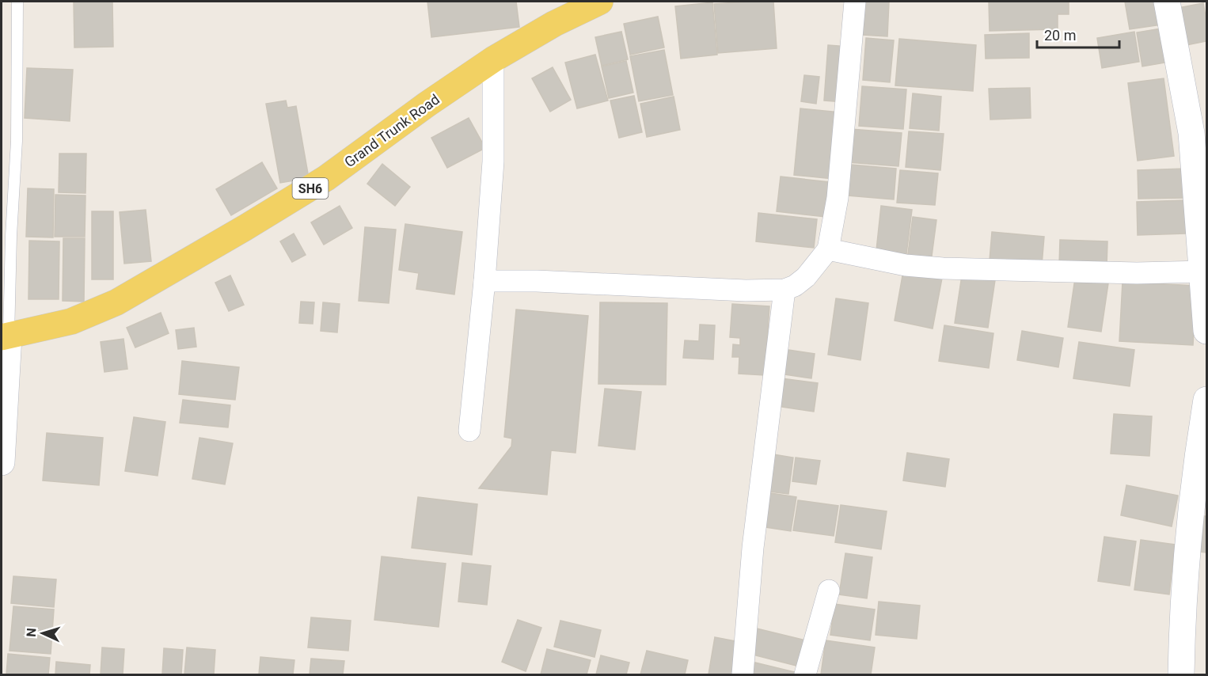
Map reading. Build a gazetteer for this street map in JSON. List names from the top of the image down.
{
  "streets": {
    "main road": ["Grand Trunk Road", "SH6"]
  },
  "scale_bar": "20 m",
  "north": "left"
}
